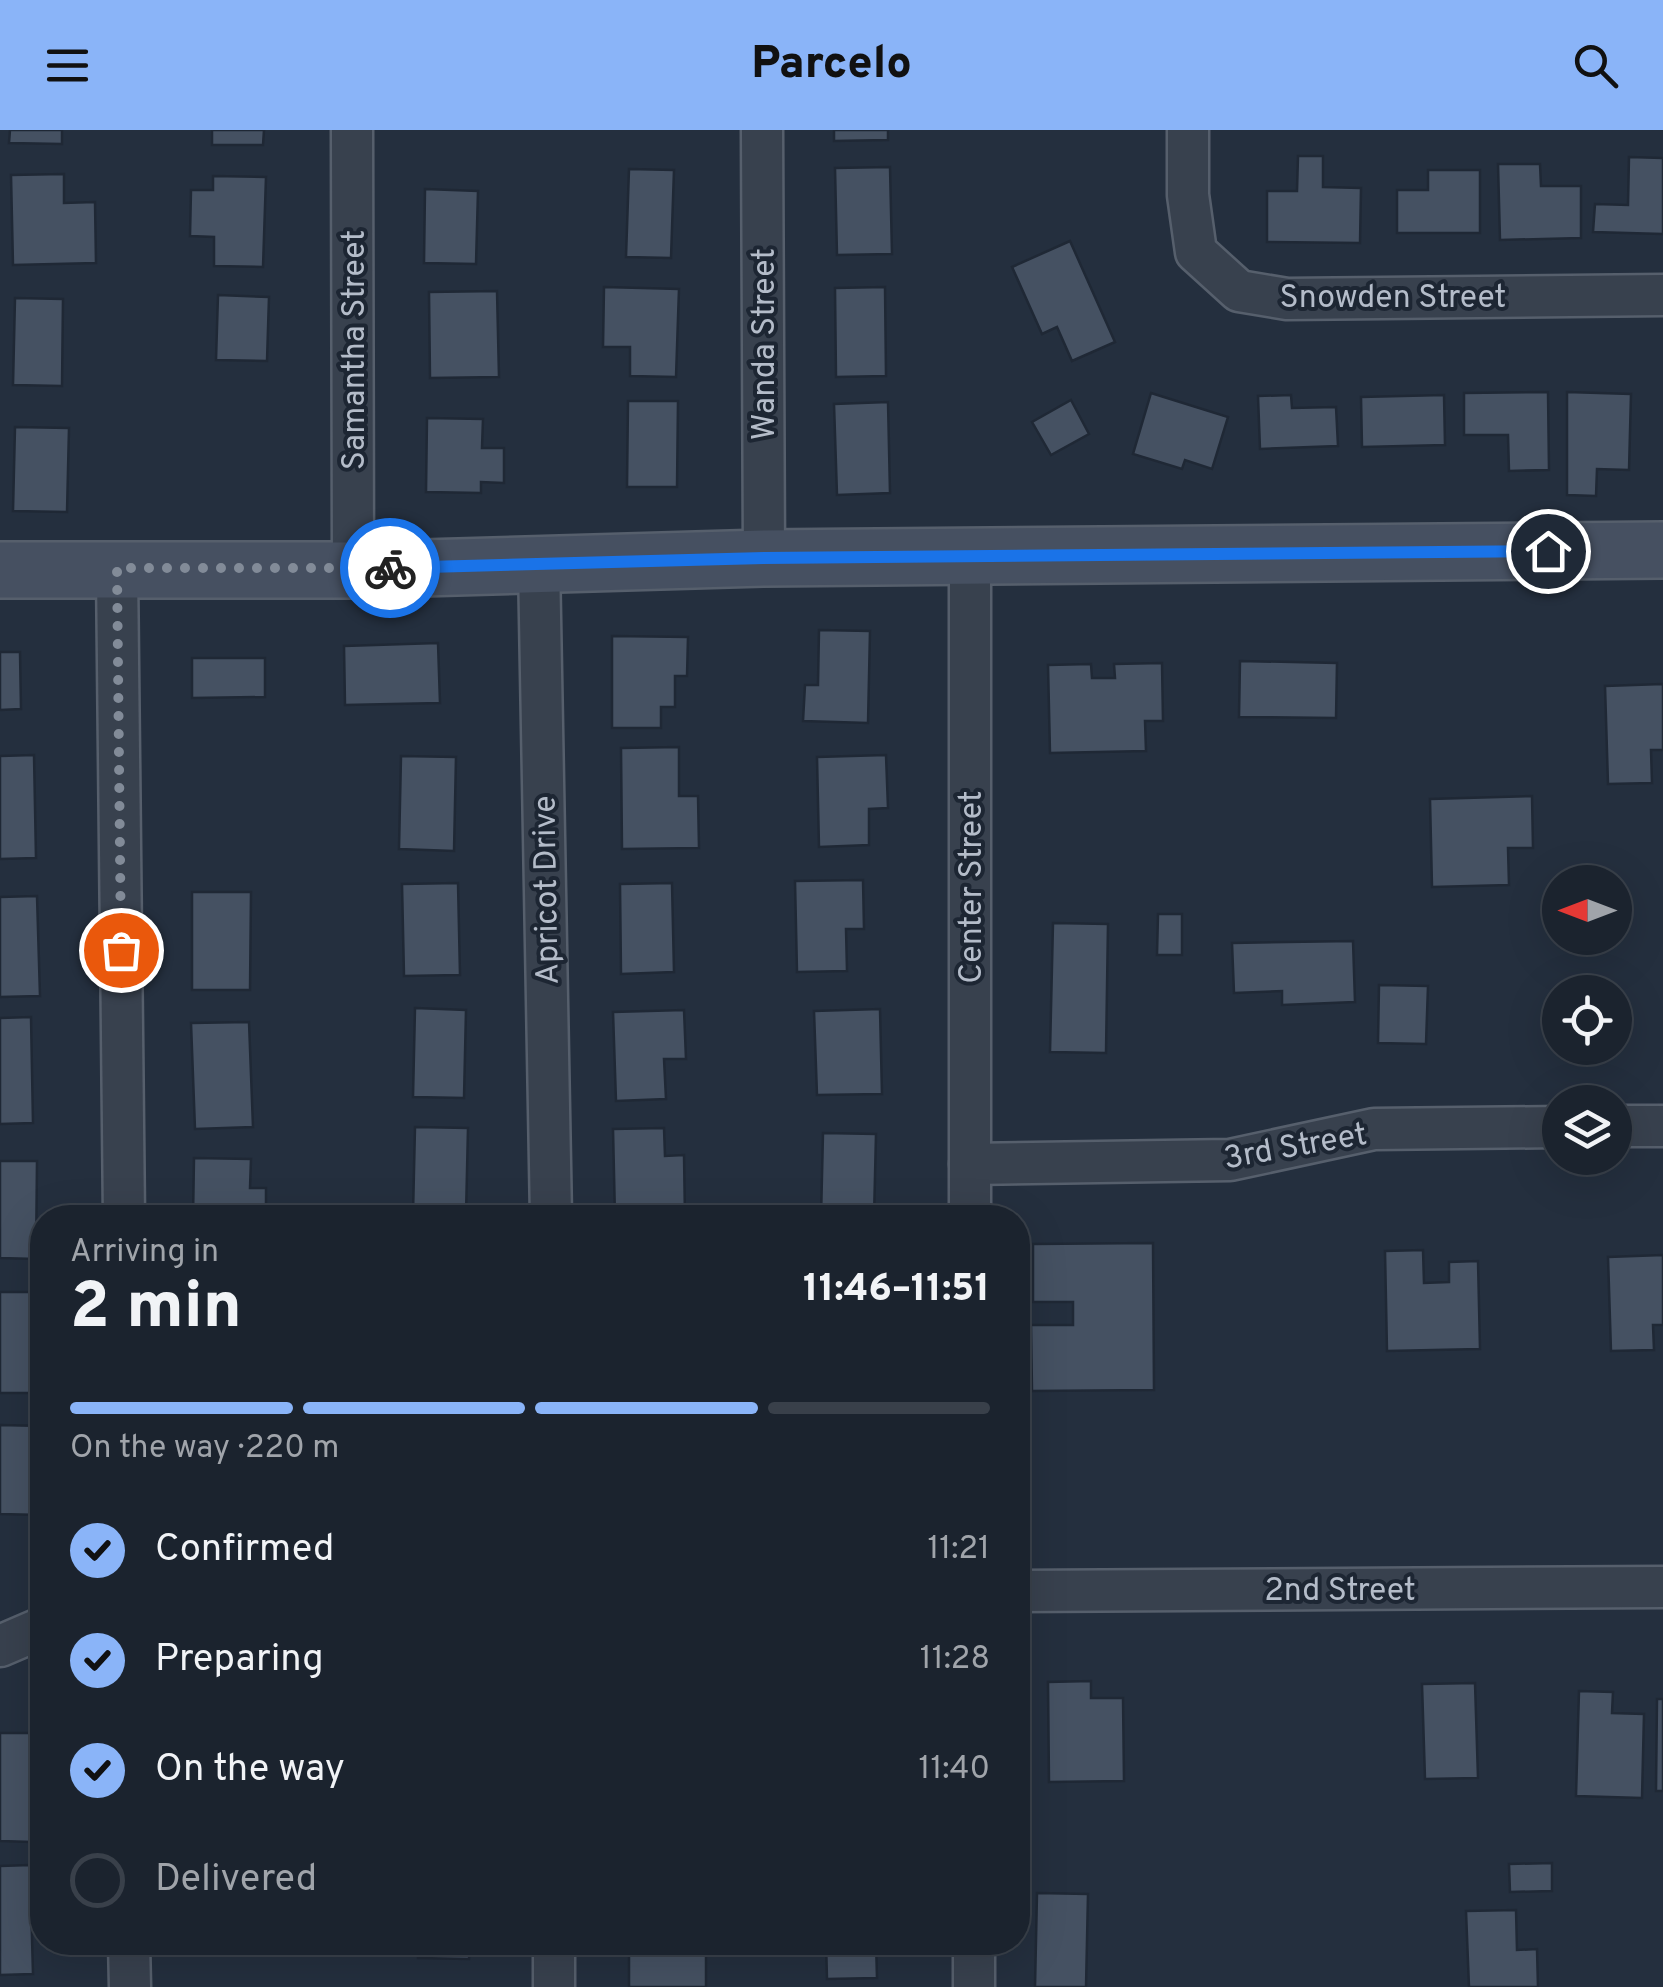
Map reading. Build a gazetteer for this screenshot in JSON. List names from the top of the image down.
{
  "streets": {
    "street": [
      "Snowden Street",
      "Wanda Street",
      "Samantha Street",
      "Center Street",
      "Apricot Drive",
      "3rd Street",
      "2nd Street"
    ]
  },
  "crossings": [
    ["Center Street", "3rd Street"]
  ],
  "north": "left",
  "page": {
    "header": "Parcelo",
    "heading": ["2 min", "Arriving in", "11:46–11:51"],
    "bar": "On the way · 220 m",
    "list": [
      ["Confirmed", "11:21"],
      ["Preparing", "11:28"],
      ["On the way", "11:40"],
      "Delivered"
    ]
  }
}
